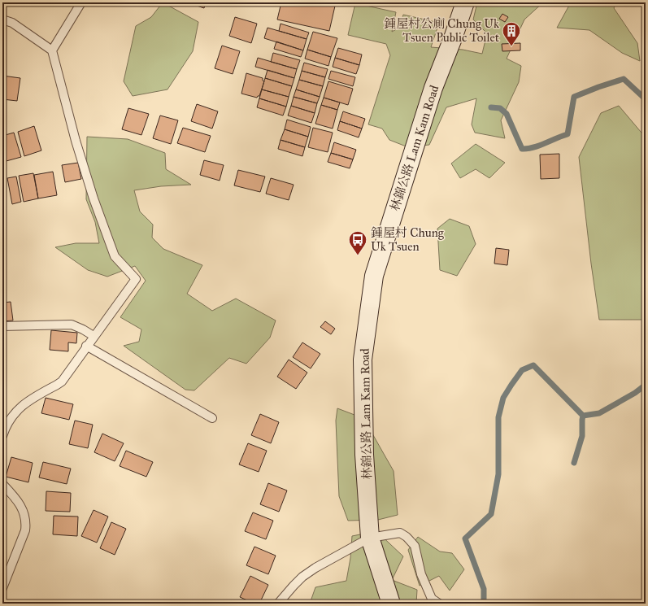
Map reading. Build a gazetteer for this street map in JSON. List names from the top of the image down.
{
  "streets": {
    "main road": ["林錦公路 Lam Kam Road"]
  },
  "places": {
    "building": ["鍾屋村公廁 Chung Uk Tsuen Public Toilet"],
    "bus stop": ["鍾屋村 Chung Uk Tsuen"]
  }
}
